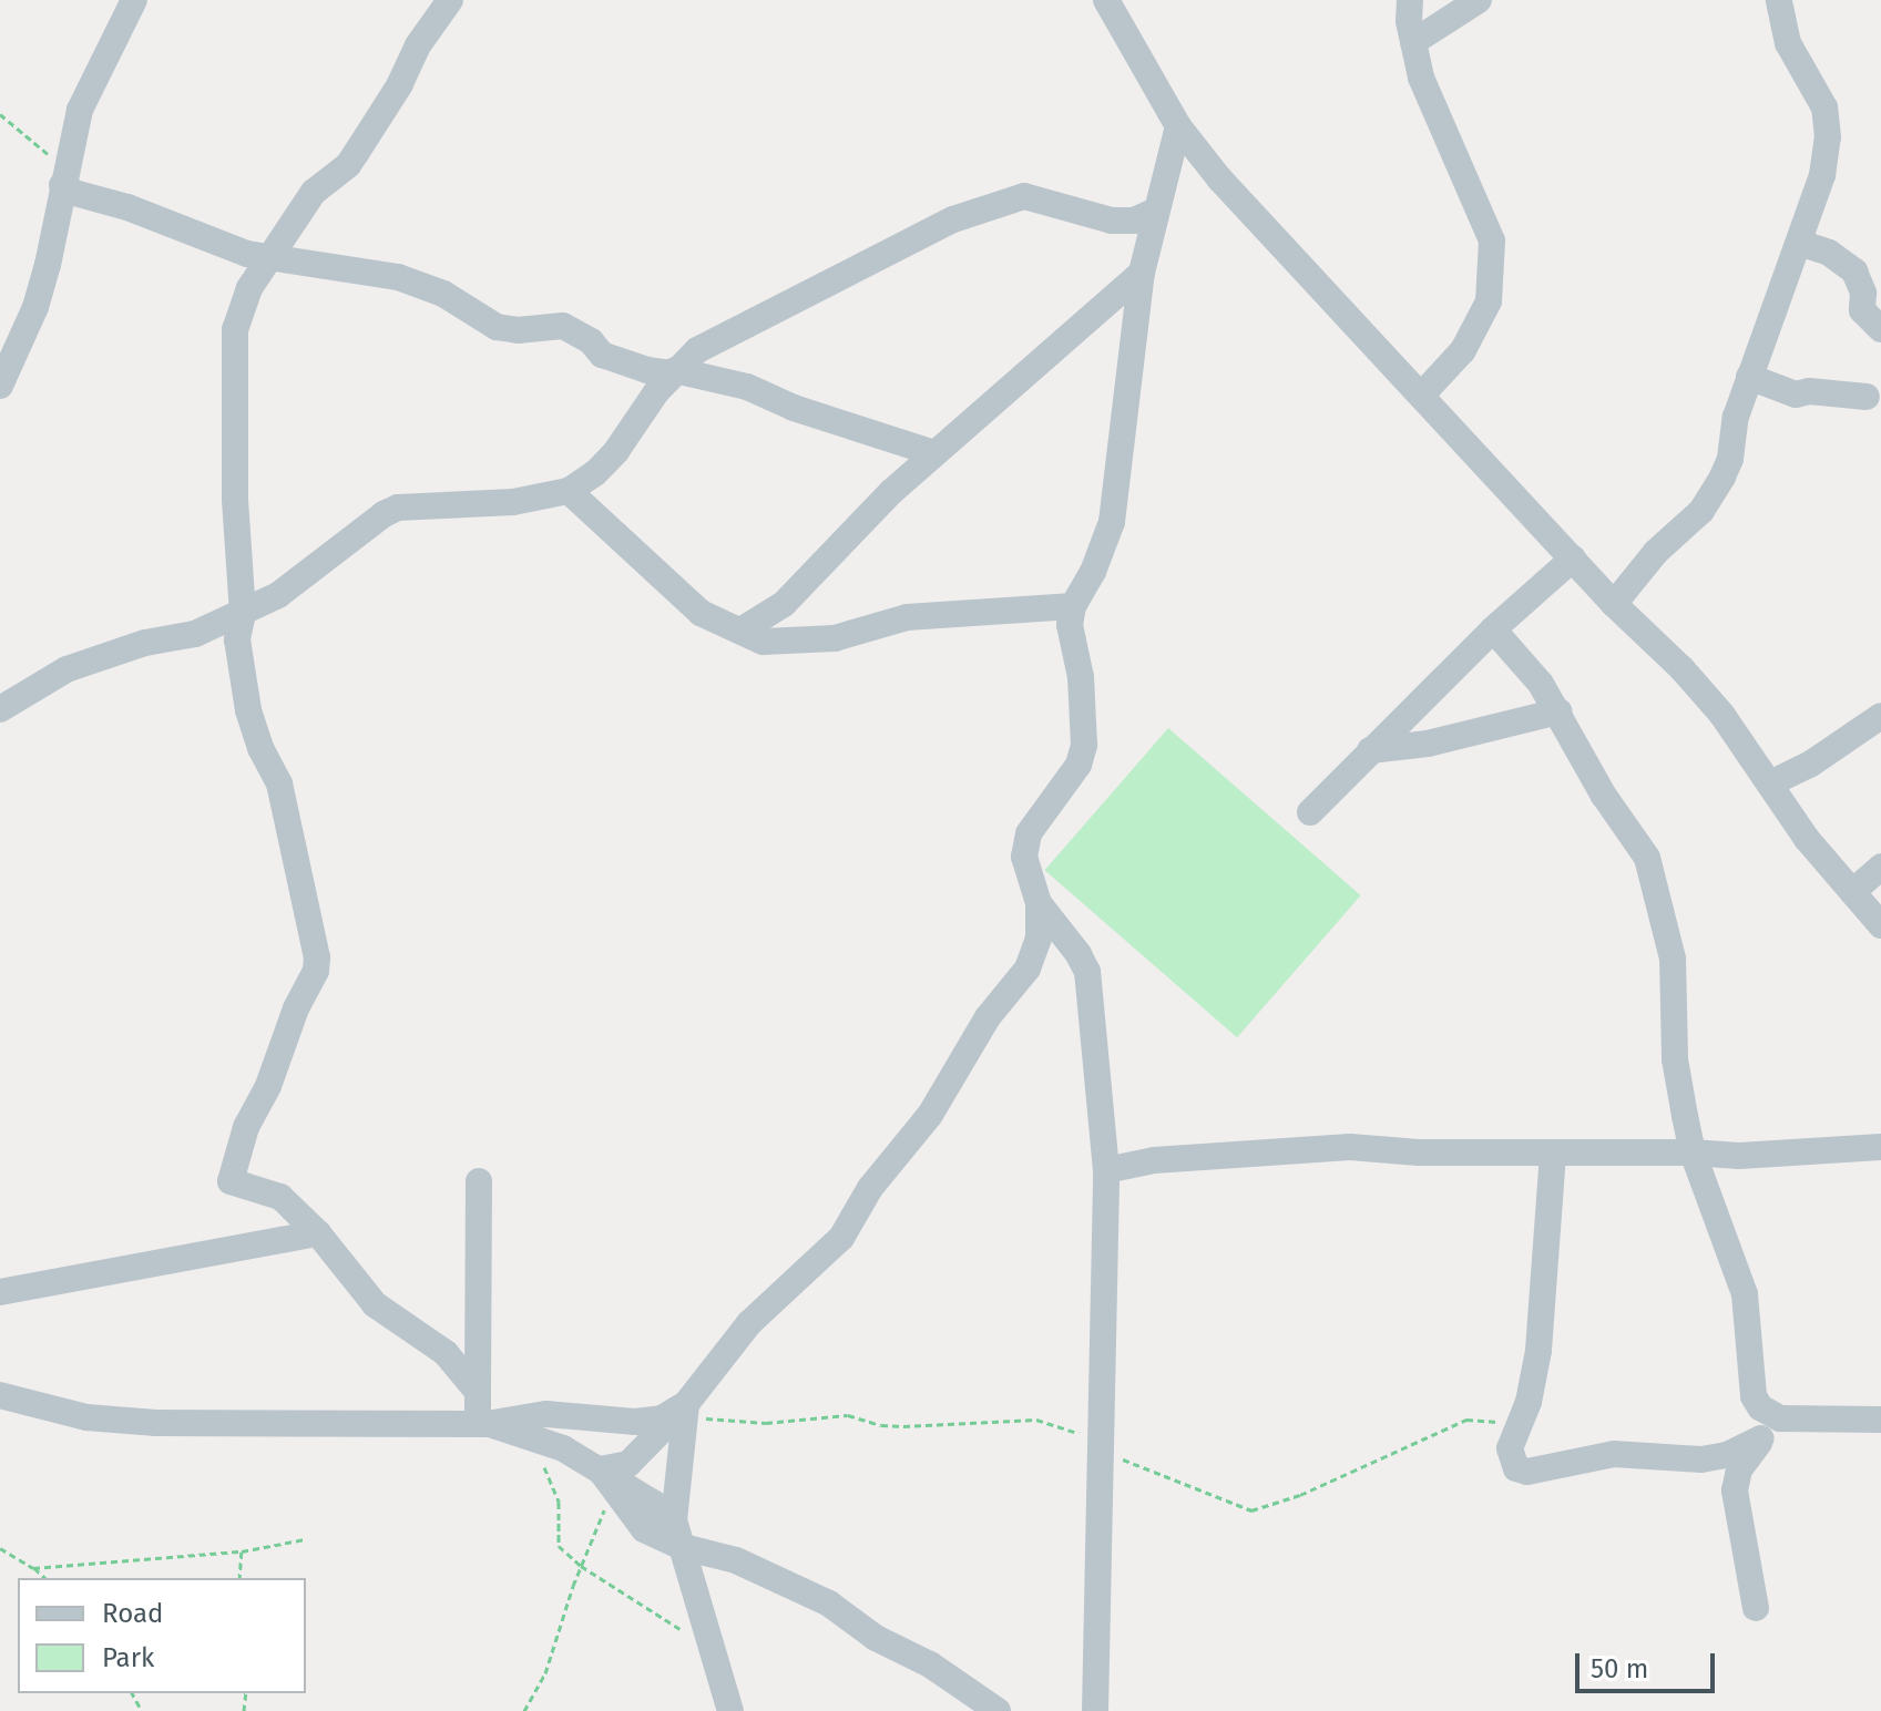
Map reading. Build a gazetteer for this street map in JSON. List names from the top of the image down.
{
  "legend": ["Road", "Park"],
  "scale_bar": "50 m"
}
